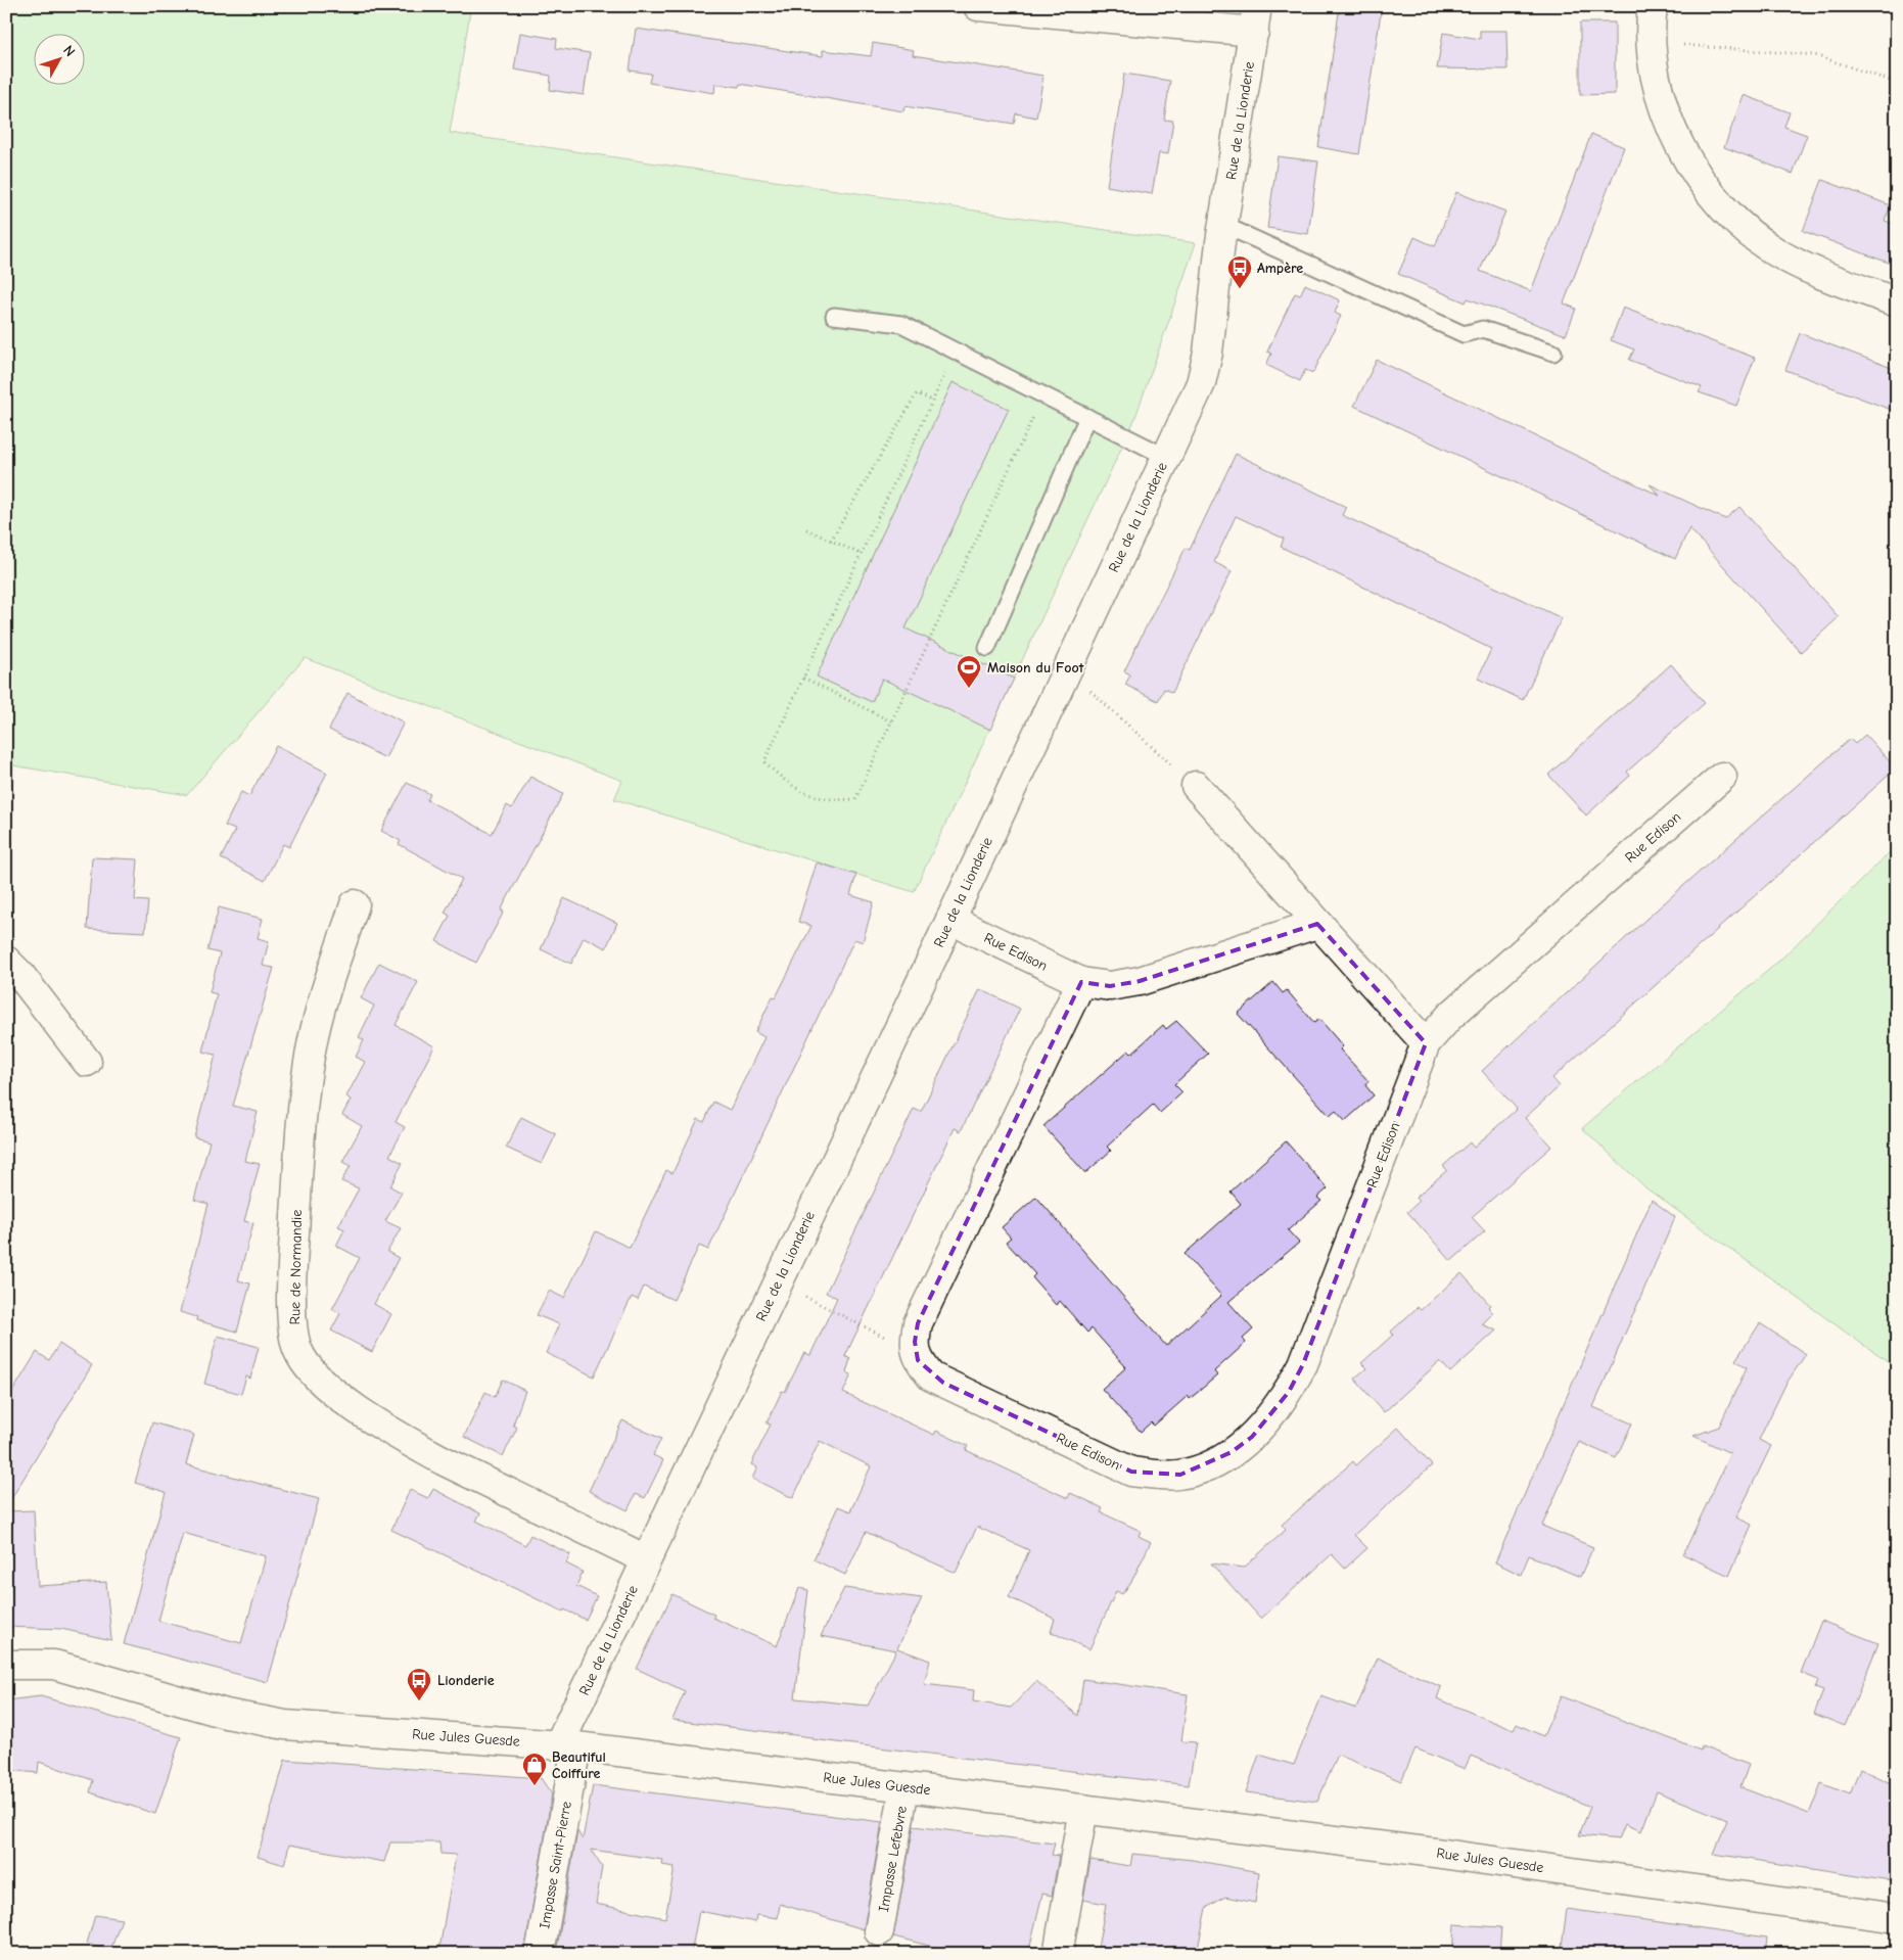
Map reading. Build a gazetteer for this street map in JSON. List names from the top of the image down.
{
  "streets": {
    "street": [
      "Rue de la Lionderie",
      "Rue Edison",
      "Rue de Normandie",
      "Rue Jules Guesde",
      "Impasse Lefebvre",
      "Impasse Saint-Pierre"
    ]
  },
  "crossings": [
    ["Rue de la Lionderie", "Rue Edison"],
    ["Rue de la Lionderie", "Rue de Normandie"],
    ["Rue de la Lionderie", "Rue Jules Guesde"],
    ["Rue de la Lionderie", "Impasse Saint-Pierre"],
    ["Rue Jules Guesde", "Impasse Lefebvre"],
    ["Rue Jules Guesde", "Impasse Saint-Pierre"]
  ],
  "places": {
    "bus stop": ["Ampère", "Lionderie"],
    "sports": ["Maison du Foot"],
    "shop": ["Beautiful Coiffure"]
  },
  "north": "top right"
}
